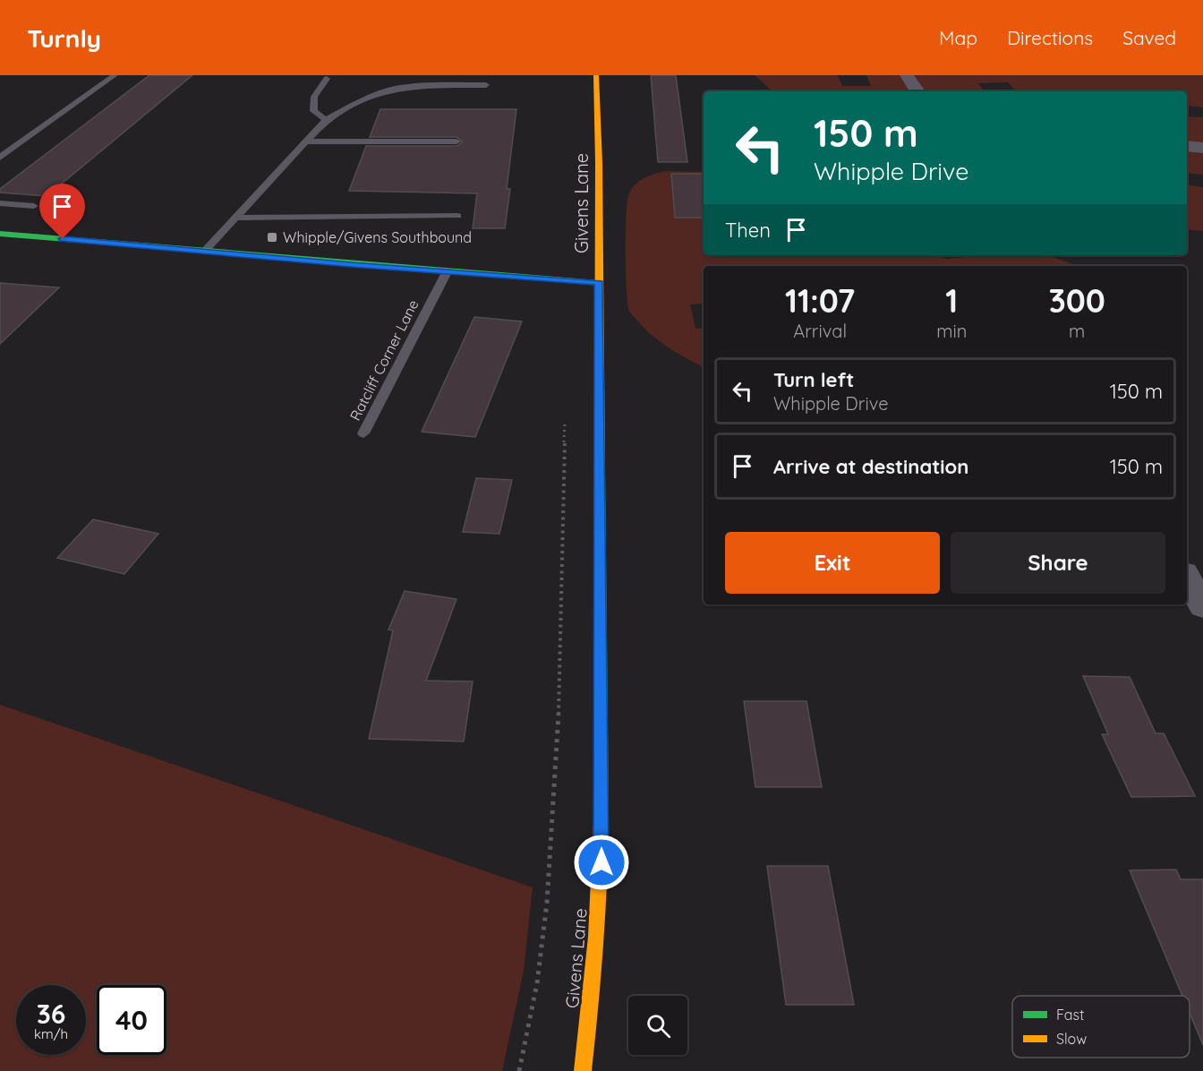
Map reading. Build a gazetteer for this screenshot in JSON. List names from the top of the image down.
{
  "streets": {
    "street": ["Givens Lane"],
    "lane": ["Ratcliff Corner Lane"]
  },
  "places": {
    "transit": ["Whipple/Givens Southbound"]
  },
  "legend": ["Fast", "Slow"],
  "page": {
    "header": "Turnly",
    "nav": ["Map", "Directions", "Saved"],
    "turn": ["150 m", "Whipple Drive"],
    "then": "Then",
    "eta": [
      "11:07",
      "Arrival",
      "1",
      "min",
      "300",
      "m"
    ],
    "list": [
      {
        "name": "Turn left",
        "note": "Whipple Drive",
        "value": "150 m"
      },
      {
        "name": "Arrive at destination",
        "value": "150 m"
      }
    ],
    "buttons": ["Exit", "Share"],
    "speed": "36 km/h",
    "limit": "40"
  }
}
